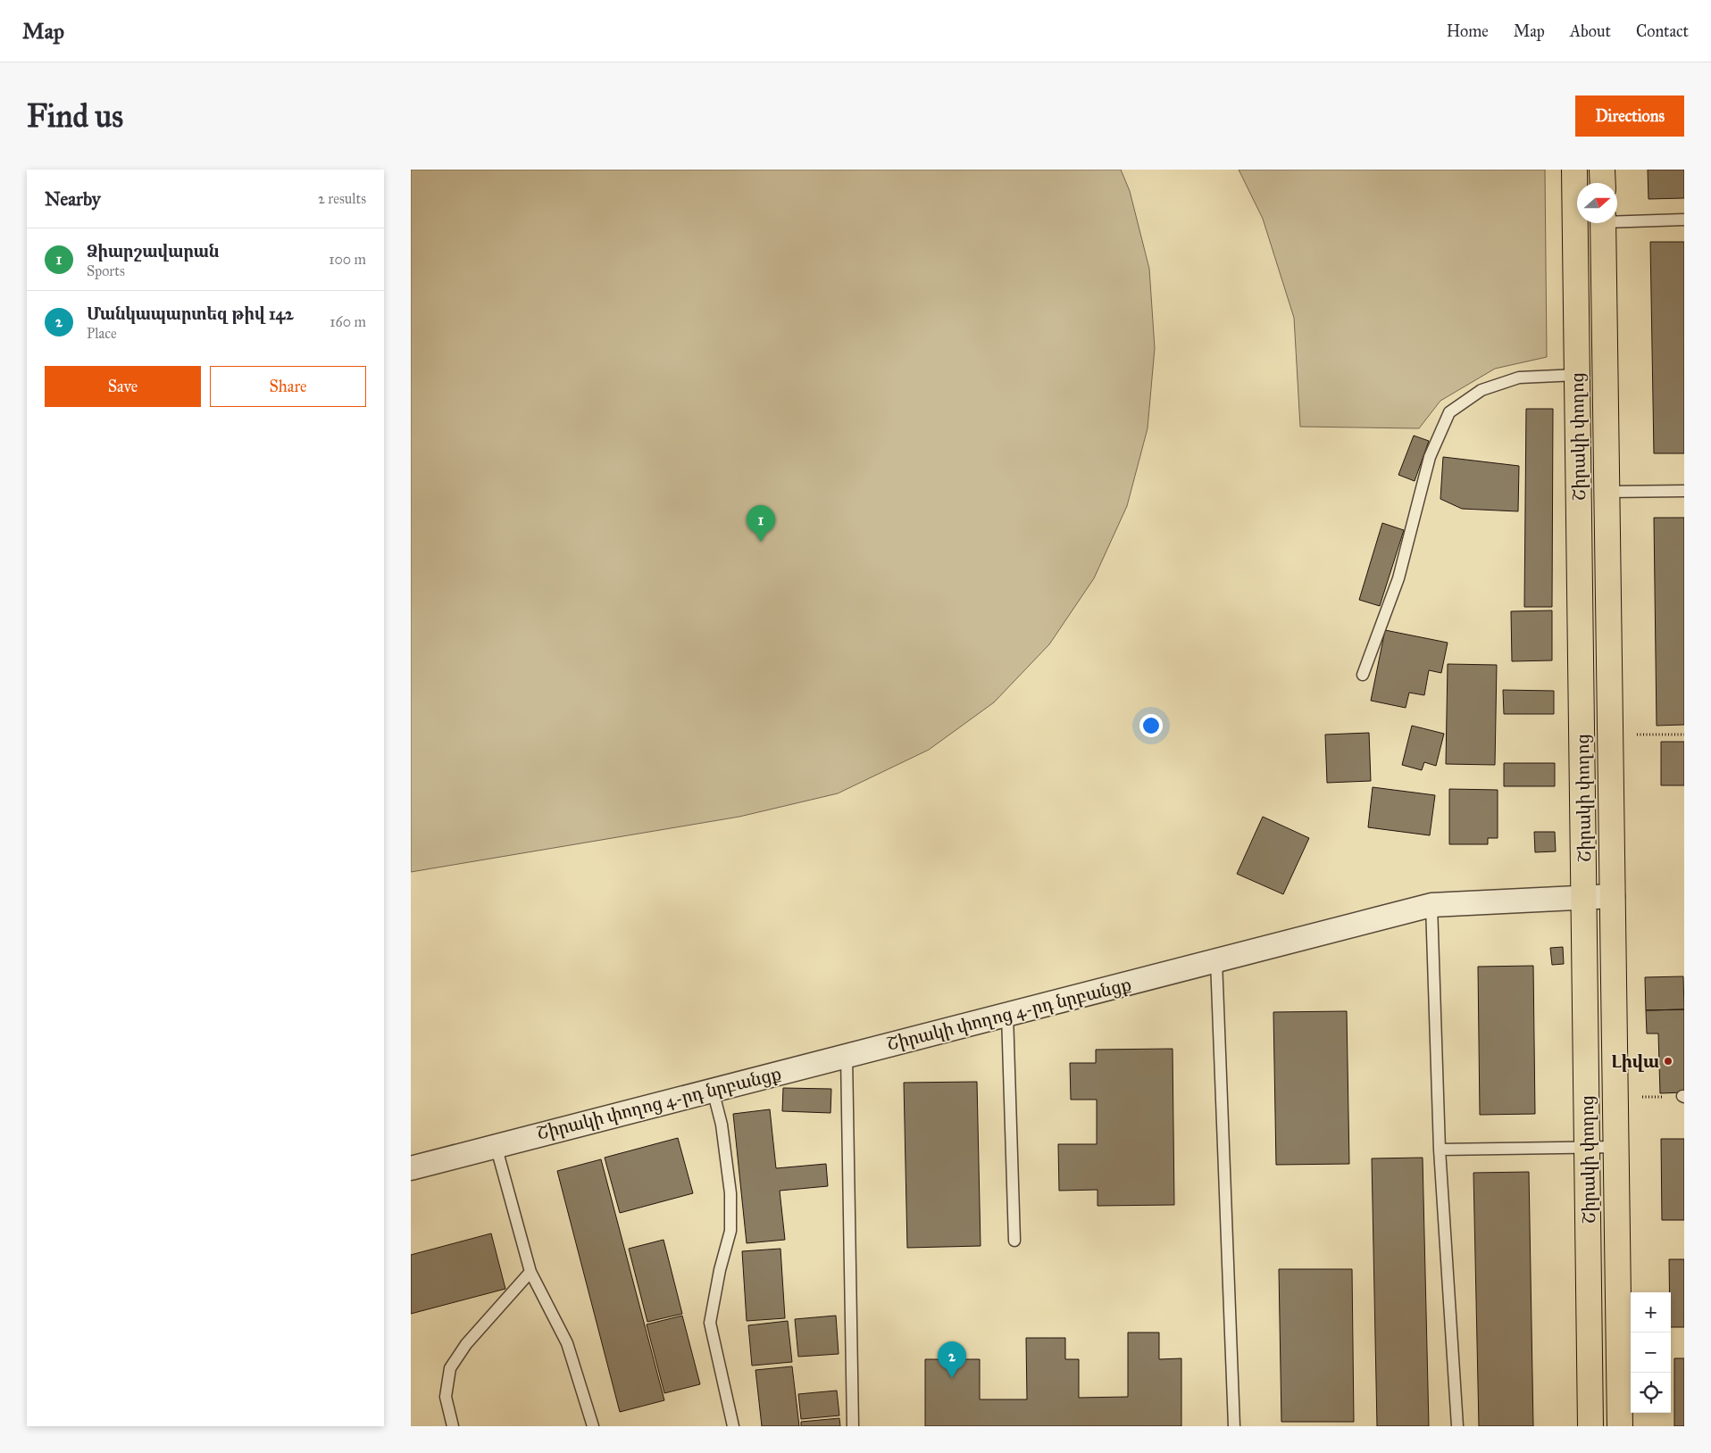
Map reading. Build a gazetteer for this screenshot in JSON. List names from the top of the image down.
{
  "streets": {
    "highway": ["Շիրակի փողոց"],
    "street": ["Շիրակի փողոց 4-րդ նրբանցք"]
  },
  "crossings": [
    ["Շիրակի փողոց", "Շիրակի փողոց 4-րդ նրբանցք"]
  ],
  "places": ["Լիվա"],
  "north": "right",
  "page": {
    "header": "Map",
    "nav": [
      "Home",
      "Map",
      "About",
      "Contact"
    ],
    "buttons": [
      "Directions",
      ["Save", "Share"]
    ],
    "title": "Find us",
    "heading": ["Nearby", "2 results"],
    "list": [
      {
        "mark": "1",
        "name": "Ձիարշավարան",
        "note": "Sports",
        "value": "100 m"
      },
      {
        "mark": "2",
        "name": "Մանկապարտեզ թիվ 142",
        "note": "Place",
        "value": "160 m"
      }
    ],
    "pins": ["1", "2"],
    "map_buttons": ["+", "−"]
  }
}
